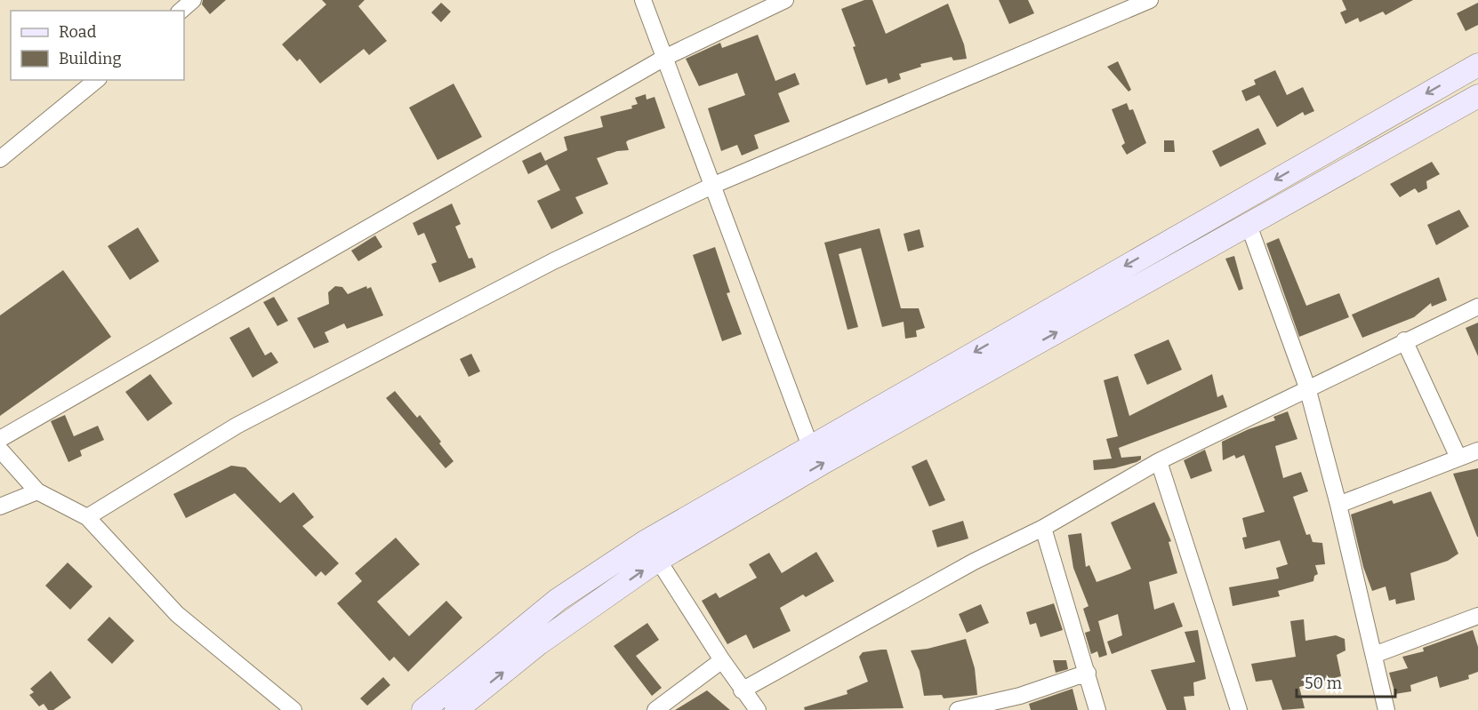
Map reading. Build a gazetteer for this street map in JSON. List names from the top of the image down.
{
  "legend": ["Road", "Building"],
  "scale_bar": "50 m"
}
